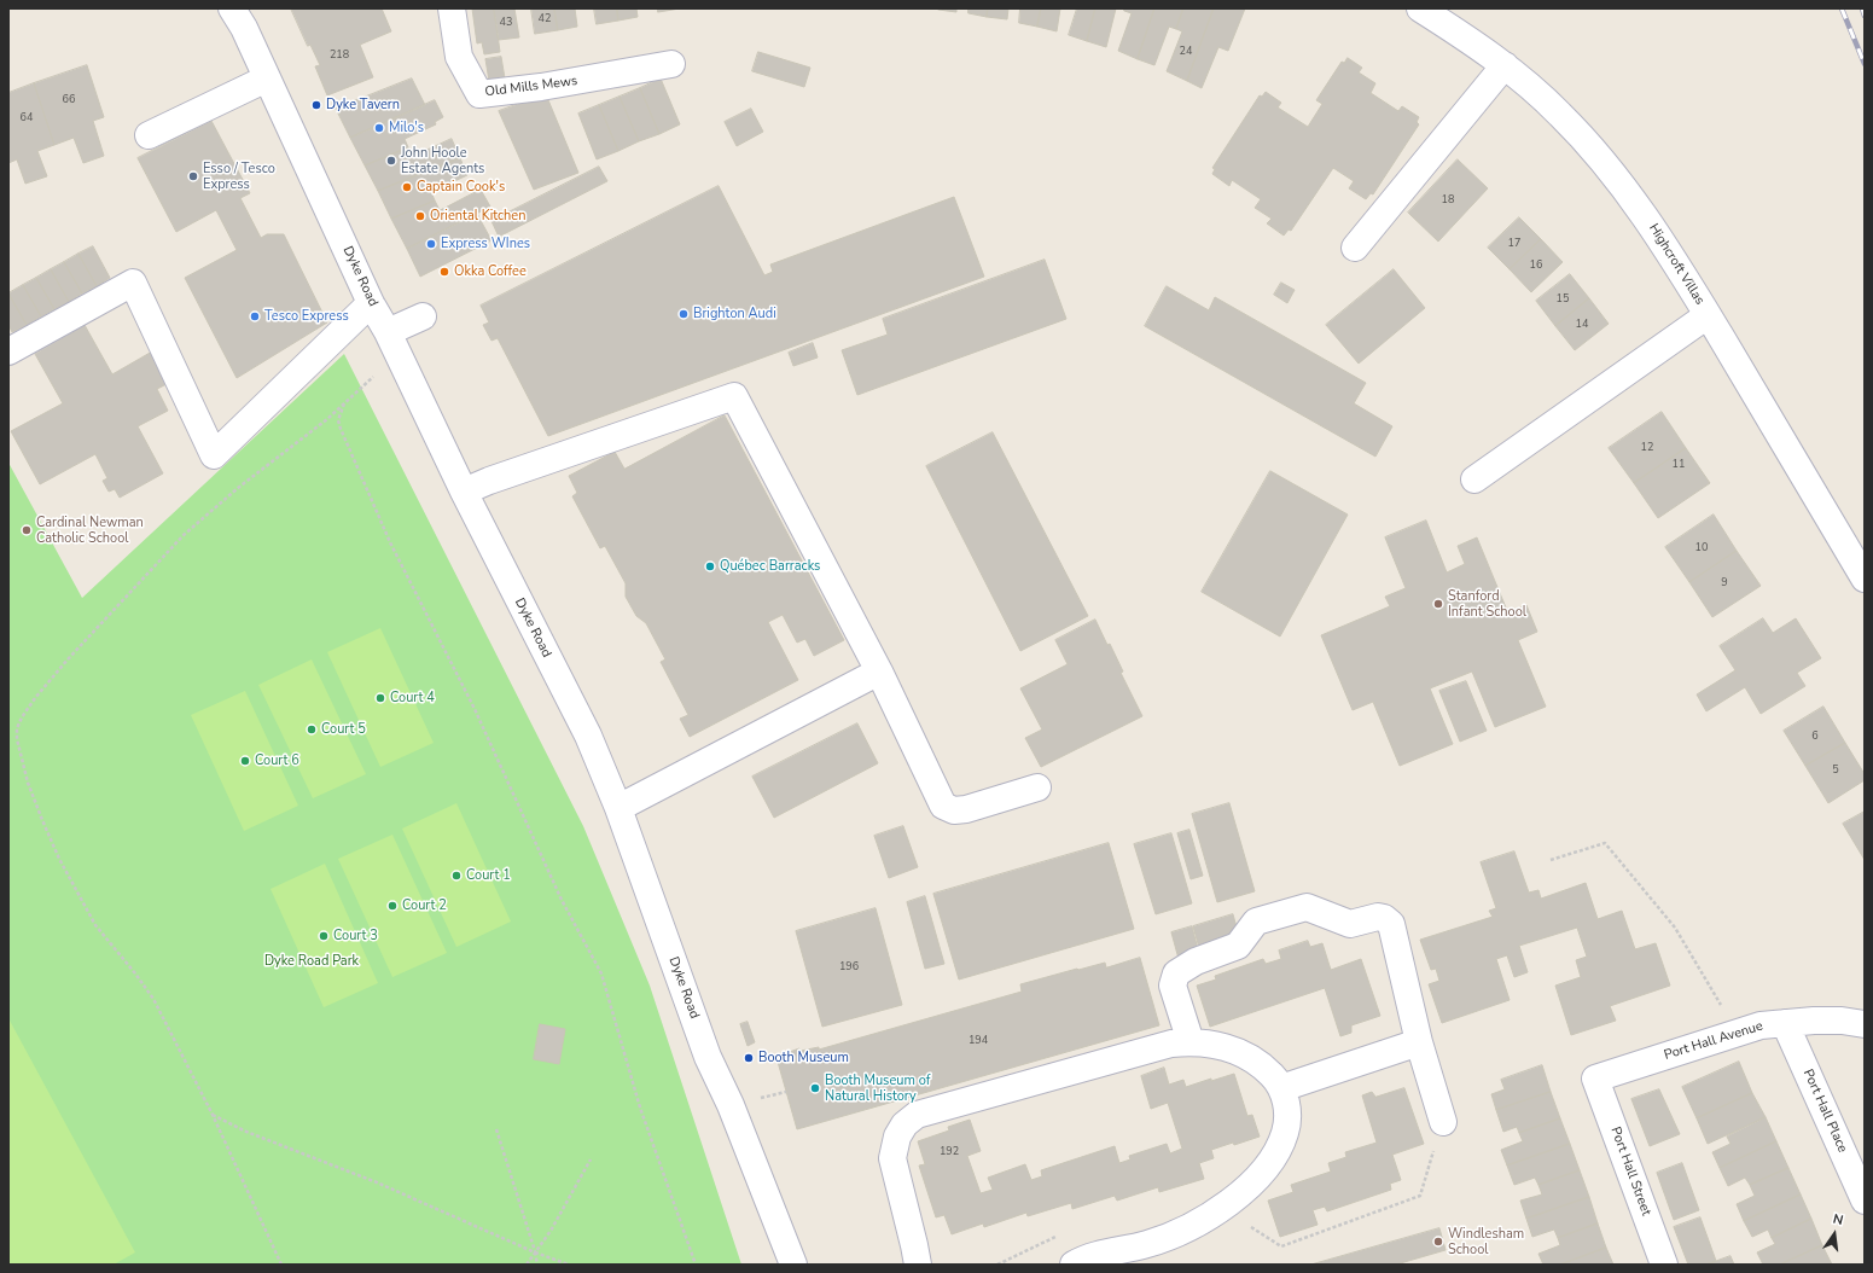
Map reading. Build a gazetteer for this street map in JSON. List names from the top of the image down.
{
  "streets": {
    "street": [
      "Old Mills Mews",
      "Highcroft Villas",
      "Dyke Road",
      "Port Hall Avenue",
      "Port Hall Place",
      "Port Hall Street"
    ]
  },
  "crossings": [
    ["Port Hall Avenue", "Port Hall Place"],
    ["Port Hall Avenue", "Port Hall Street"]
  ],
  "parks": ["Dyke Road Park"],
  "places": [
    "Dyke Tavern",
    "Milo's",
    "John Hoole Estate Agents",
    "Esso / Tesco Express",
    "Captain Cook's",
    "Oriental Kitchen",
    "Express WInes",
    "Okka Coffee",
    "Brighton Audi",
    "Tesco Express",
    "Cardinal Newman Catholic School",
    "Québec Barracks",
    "Stanford Infant School",
    "Court 4",
    "Court 5",
    "Court 6",
    "Court 1",
    "Court 2",
    "Court 3",
    "Booth Museum",
    "Booth Museum of Natural History",
    "Windlesham School"
  ],
  "house_numbers": [
    "42",
    "43",
    "24",
    "218",
    "66",
    "64",
    "18",
    "17",
    "16",
    "15",
    "14",
    "12",
    "11",
    "10",
    "9",
    "6",
    "5",
    "196",
    "194",
    "192"
  ],
  "north": "top"
}
